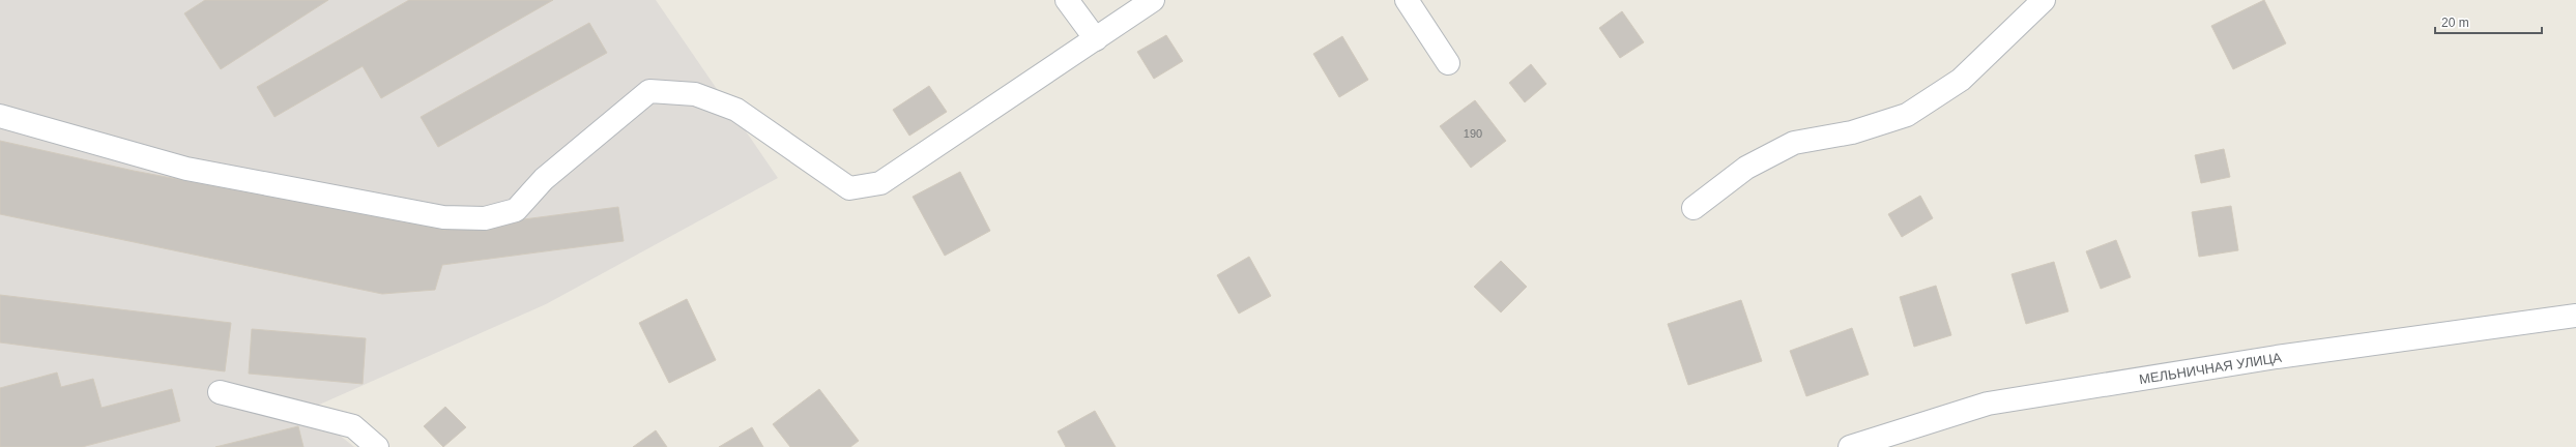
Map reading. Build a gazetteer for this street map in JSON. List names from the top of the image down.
{
  "streets": {
    "street": ["МЕЛЬНИЧНАЯ УЛИЦА"]
  },
  "house_numbers": ["190"],
  "scale_bar": "20 m"
}
